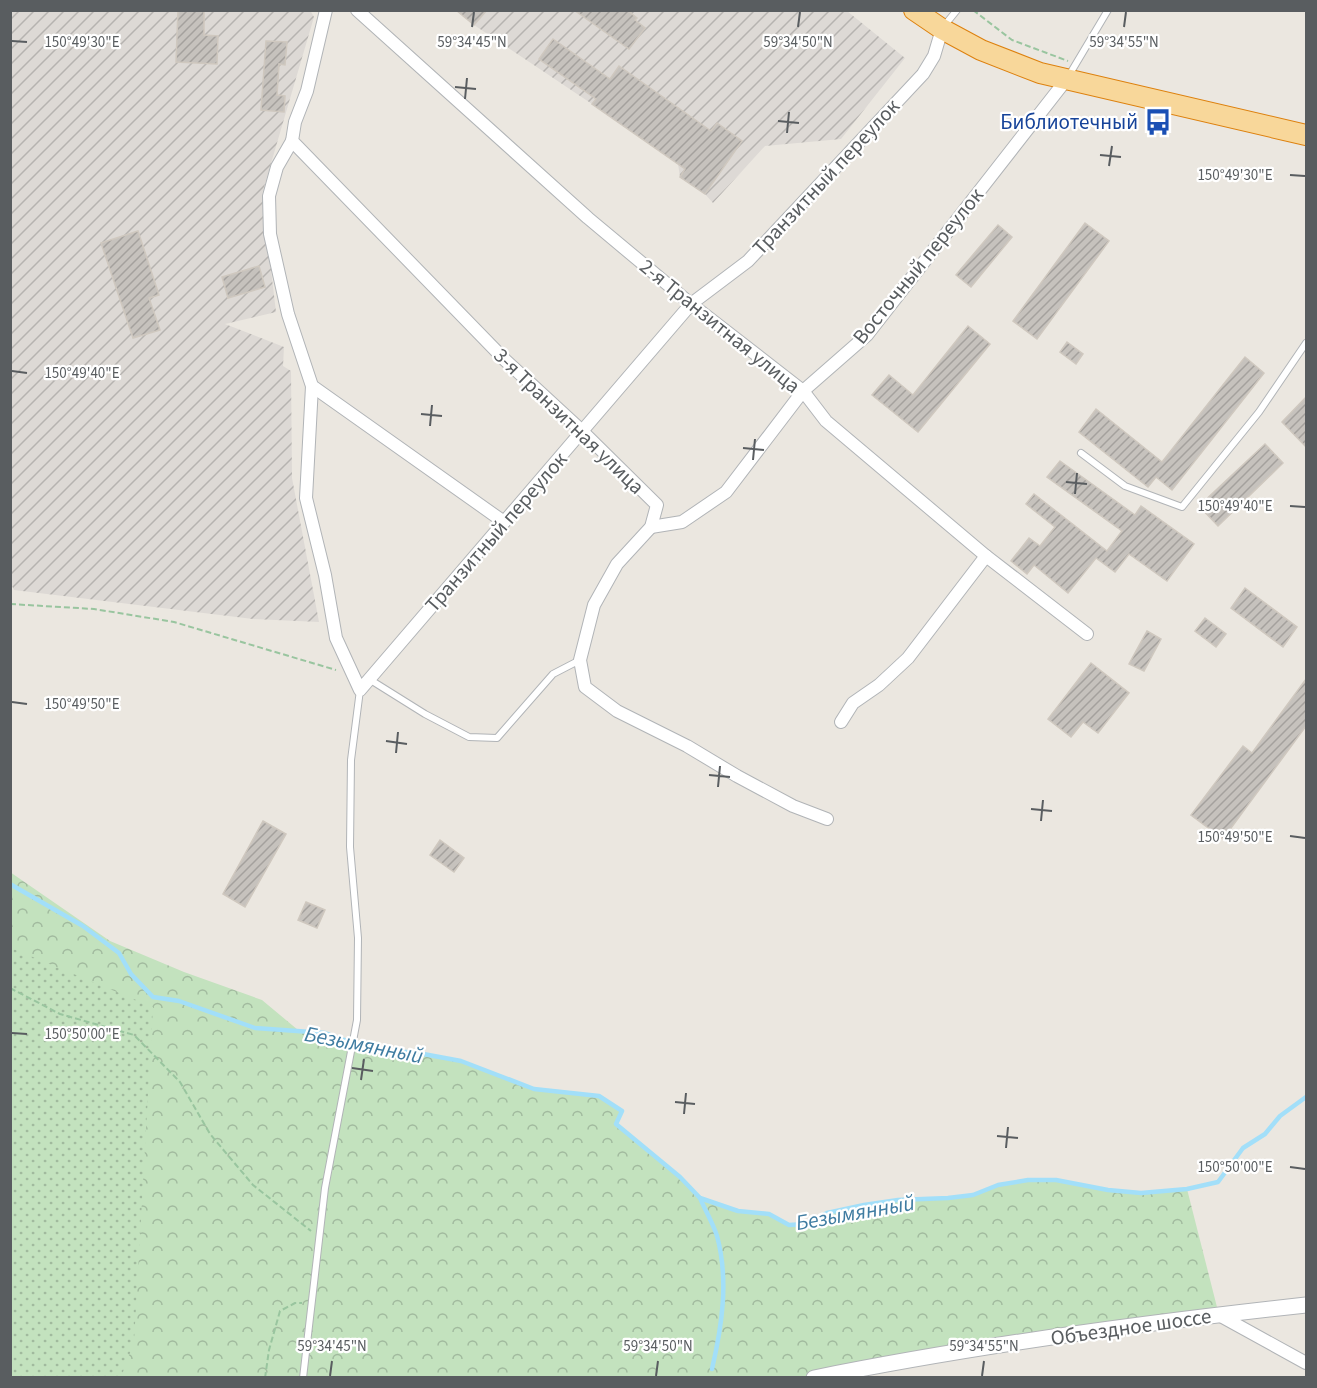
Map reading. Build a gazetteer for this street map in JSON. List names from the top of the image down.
{
  "streets": {
    "street": [
      "Транзитный переулок",
      "Восточный переулок",
      "2-я Транзитная улица",
      "3-я Транзитная улица",
      "Объездное шоссе"
    ]
  },
  "crossings": [
    ["Транзитный переулок", "2-я Транзитная улица"],
    ["Транзитный переулок", "3-я Транзитная улица"],
    ["Восточный переулок", "2-я Транзитная улица"],
    ["Восточный переулок", "3-я Транзитная улица"]
  ],
  "water": ["Безымянный"],
  "places": {
    "bus stop": ["Библиотечный"]
  },
  "coordinates": [
    "59°34'45\"N",
    "59°34'50\"N",
    "59°34'55\"N",
    "150°49'30\"E",
    "150°49'40\"E",
    "150°49'50\"E",
    "150°50'00\"E"
  ]
}
